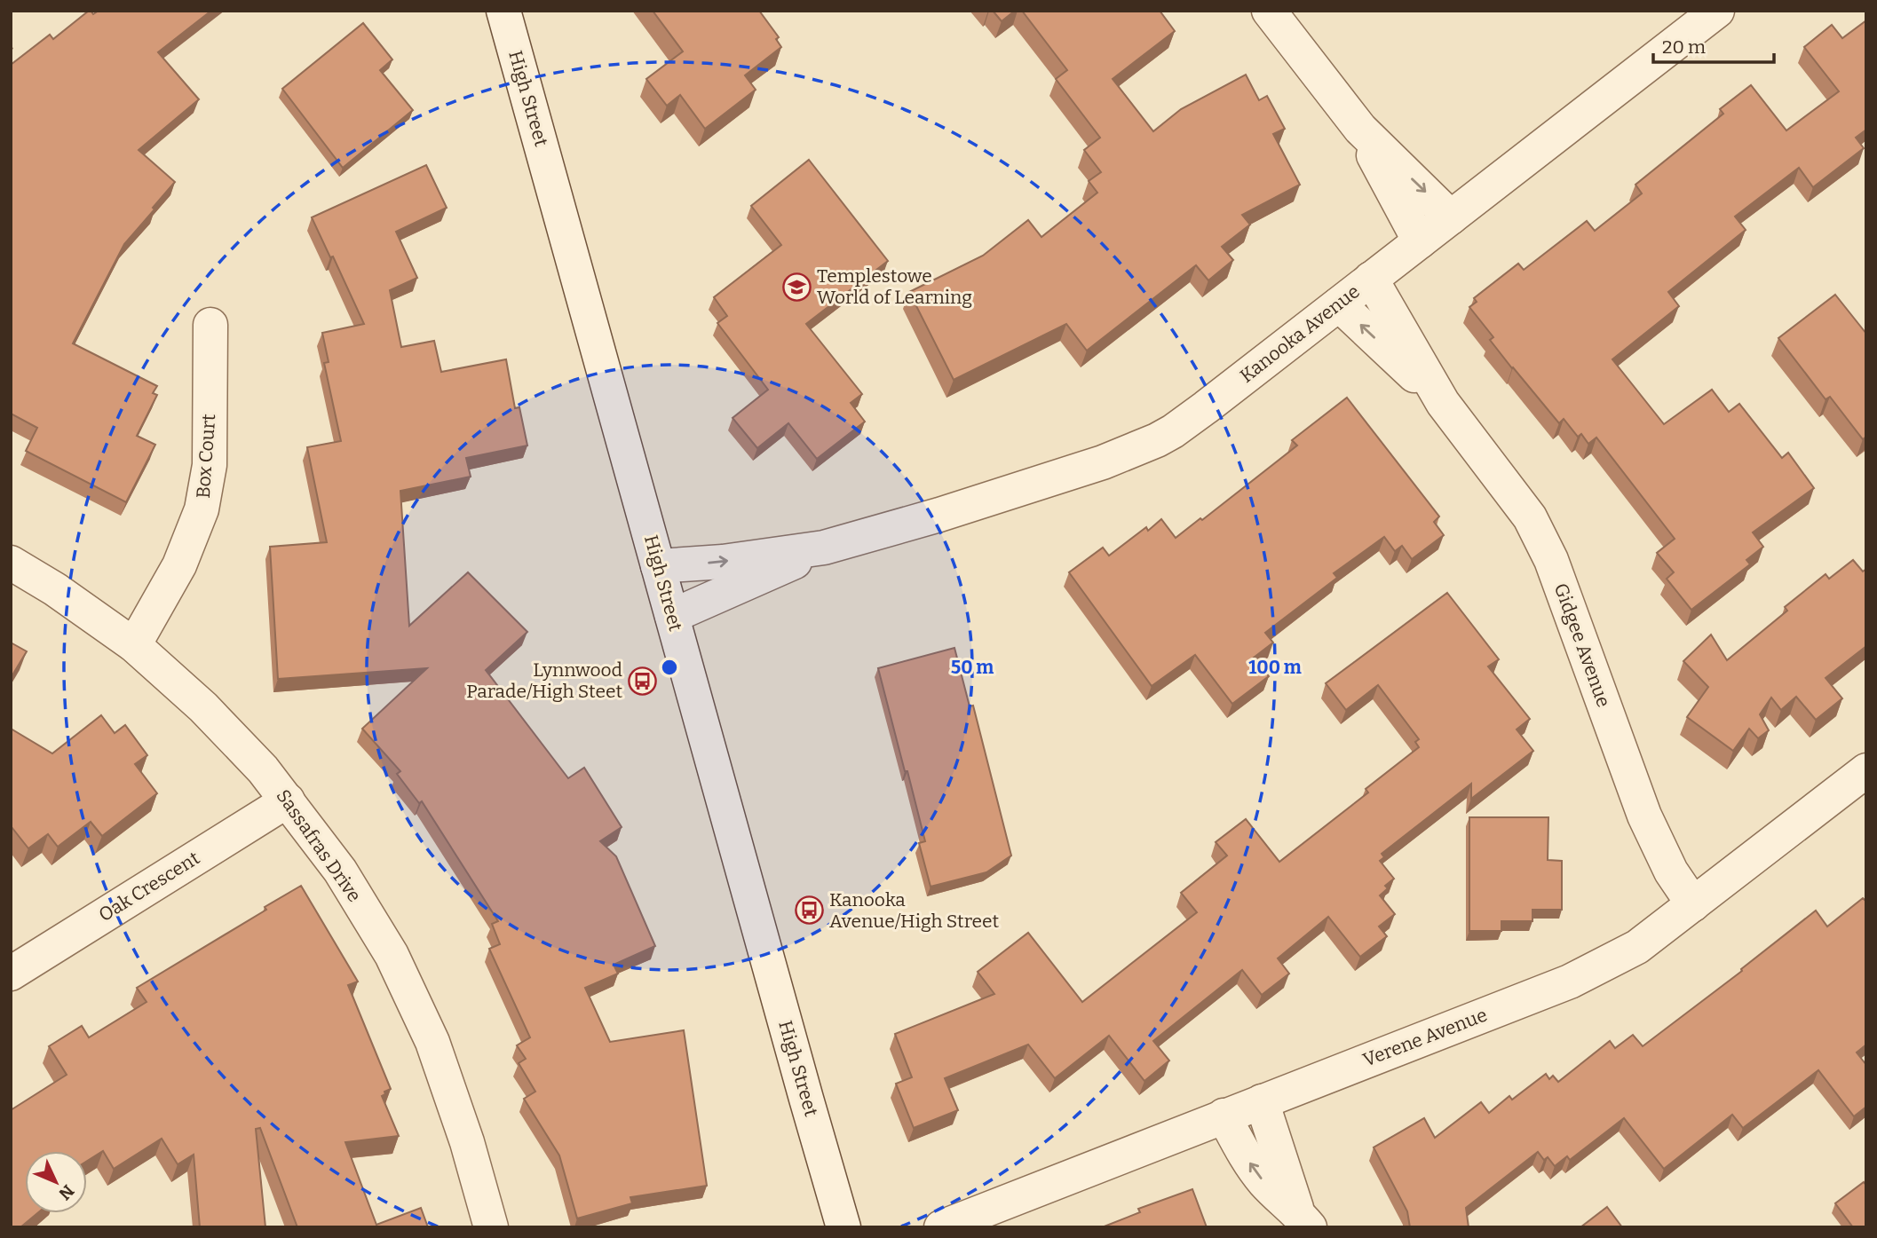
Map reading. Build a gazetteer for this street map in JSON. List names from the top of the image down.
{
  "streets": {
    "street": [
      "High Street",
      "Kanooka Avenue",
      "Box Court",
      "Gidgee Avenue",
      "Sassafras Drive",
      "Oak Crescent",
      "Verene Avenue"
    ]
  },
  "crossings": [
    ["High Street", "Kanooka Avenue"],
    ["Kanooka Avenue", "Gidgee Avenue"],
    ["Box Court", "Sassafras Drive"],
    ["Gidgee Avenue", "Verene Avenue"],
    ["Sassafras Drive", "Oak Crescent"]
  ],
  "places": {
    "school or university": ["Templestowe World of Learning"],
    "bus stop": ["Lynnwood Parade/High Steet", "Kanooka Avenue/High Street"]
  },
  "scale_bar": "20 m",
  "north": "bottom right",
  "rings": ["50 m", "100 m"]
}
